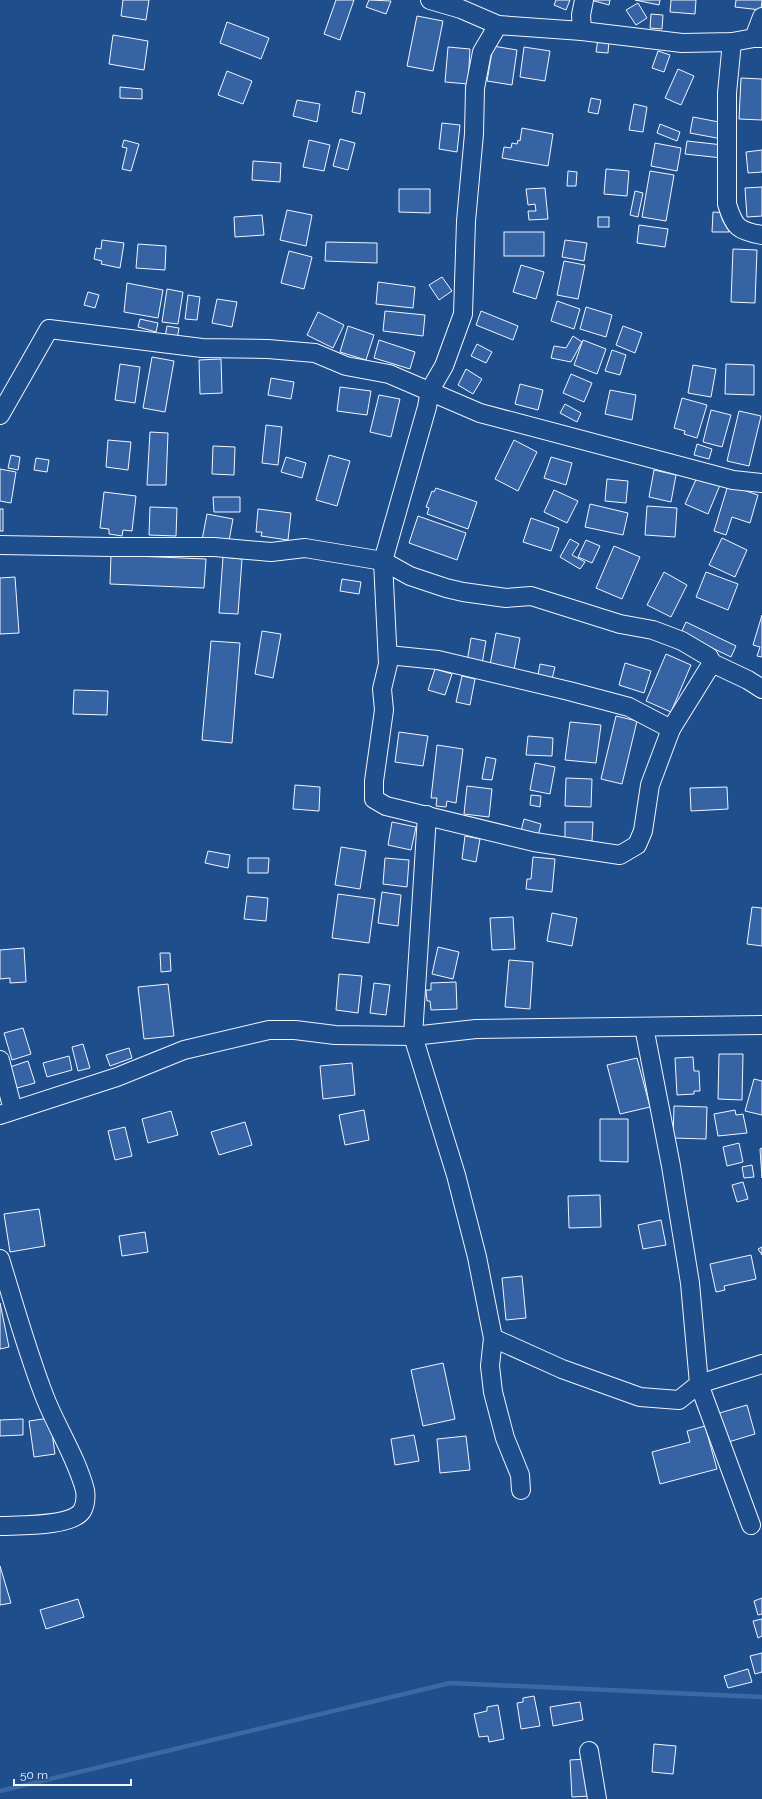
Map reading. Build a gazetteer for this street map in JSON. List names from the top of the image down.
{
  "scale_bar": "50 m"
}
